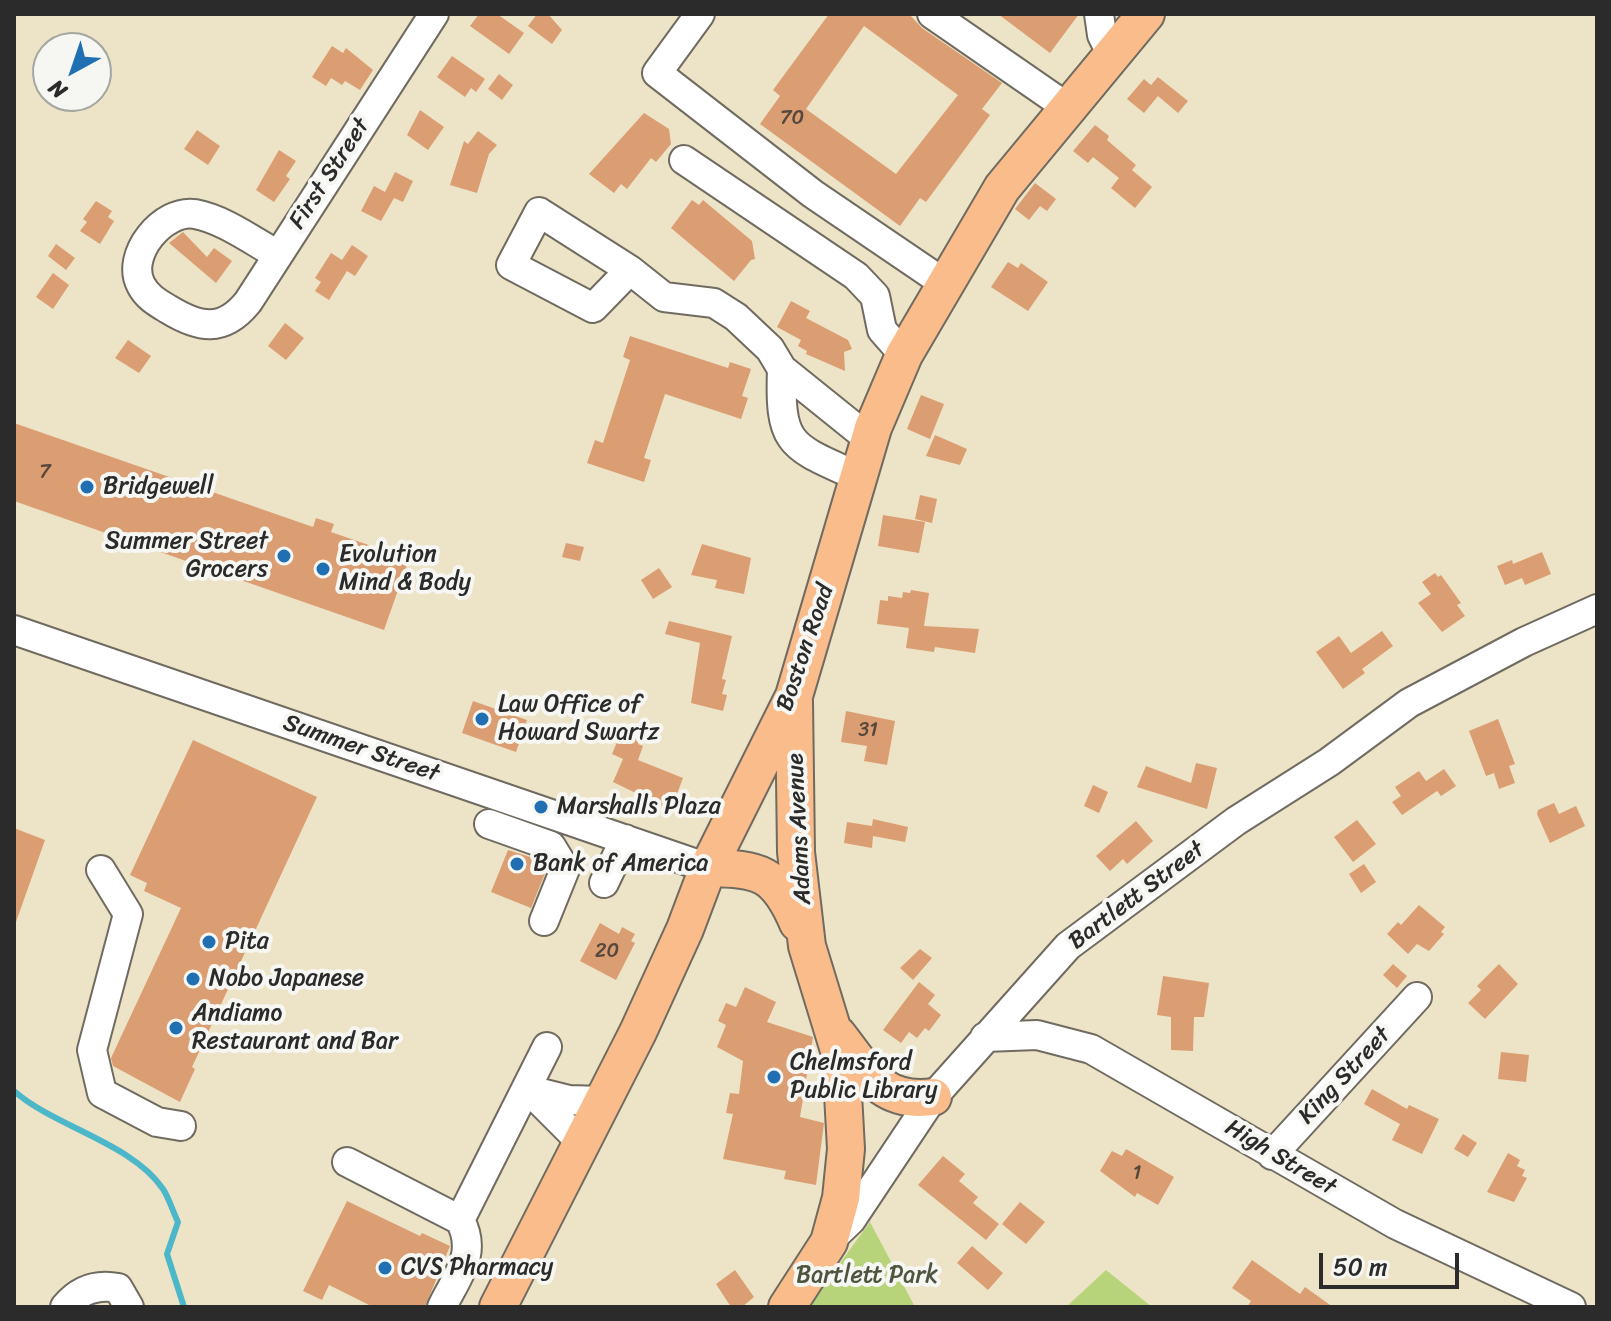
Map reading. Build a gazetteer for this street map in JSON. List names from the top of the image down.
{
  "streets": {
    "main road": ["Boston Road", "Adams Avenue", "Bartlett Street"],
    "street": [
      "First Street",
      "Summer Street",
      "King Street",
      "High Street"
    ]
  },
  "crossings": [
    ["Boston Road", "Summer Street"],
    ["Boston Road", "Adams Avenue"],
    ["Adams Avenue", "Bartlett Street"],
    ["Bartlett Street", "High Street"],
    ["King Street", "High Street"]
  ],
  "parks": ["Bartlett Park"],
  "places": [
    "Bridgewell",
    "Summer Street Grocers",
    "Evolution Mind & Body",
    "Law Office of Howard Swartz",
    "Marshalls Plaza",
    "Bank of America",
    "Pita",
    "Nobo Japanese",
    "Andiamo Restaurant and Bar",
    "Chelmsford Public Library",
    "CVS Pharmacy"
  ],
  "house_numbers": [
    "70",
    "7",
    "31",
    "20",
    "1"
  ],
  "scale_bar": "50 m",
  "north": "bottom left"
}
